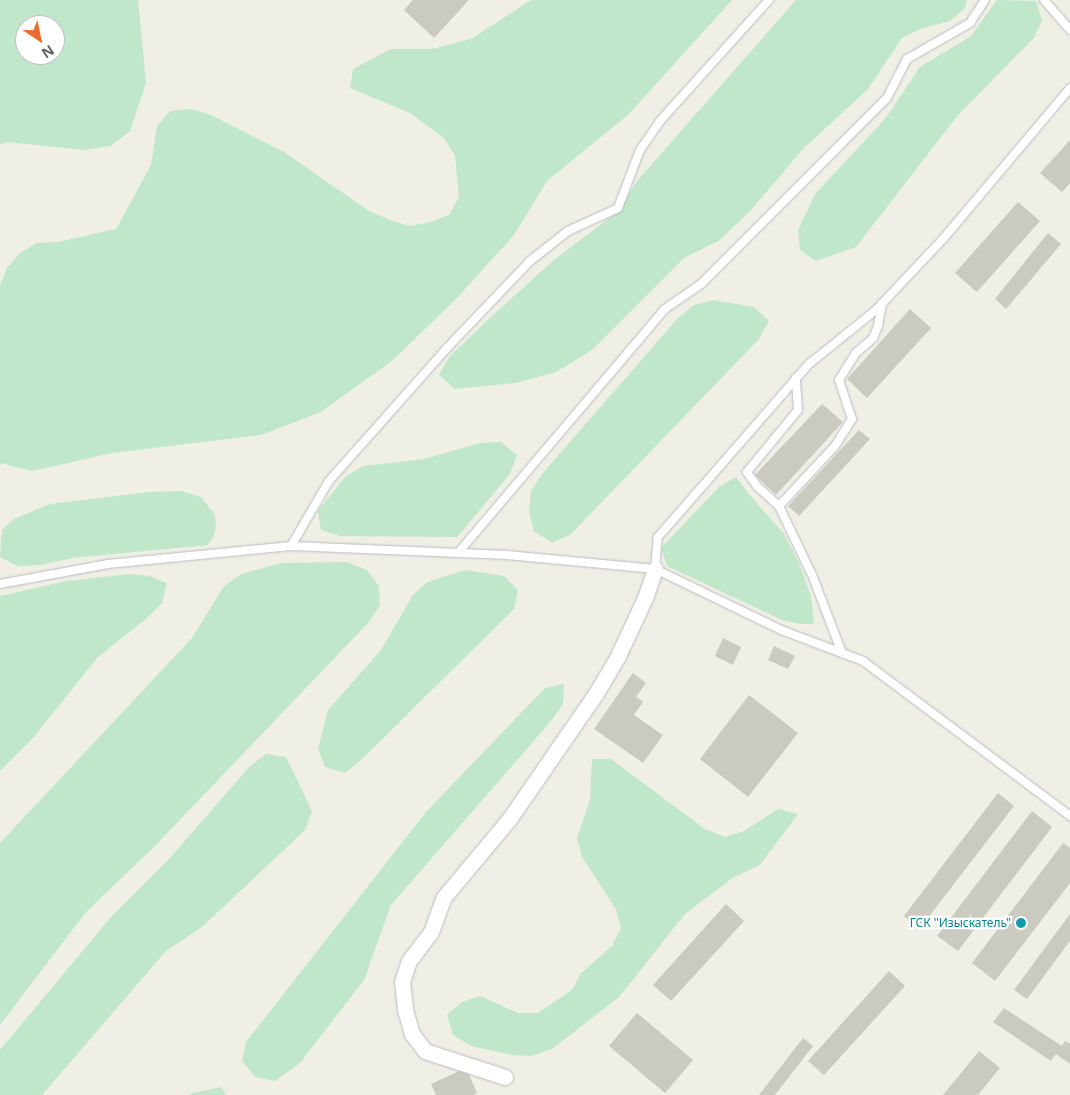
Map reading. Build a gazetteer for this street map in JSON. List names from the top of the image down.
{
  "places": ["ГСК \"Изыскатель\""],
  "north": "bottom right"
}
